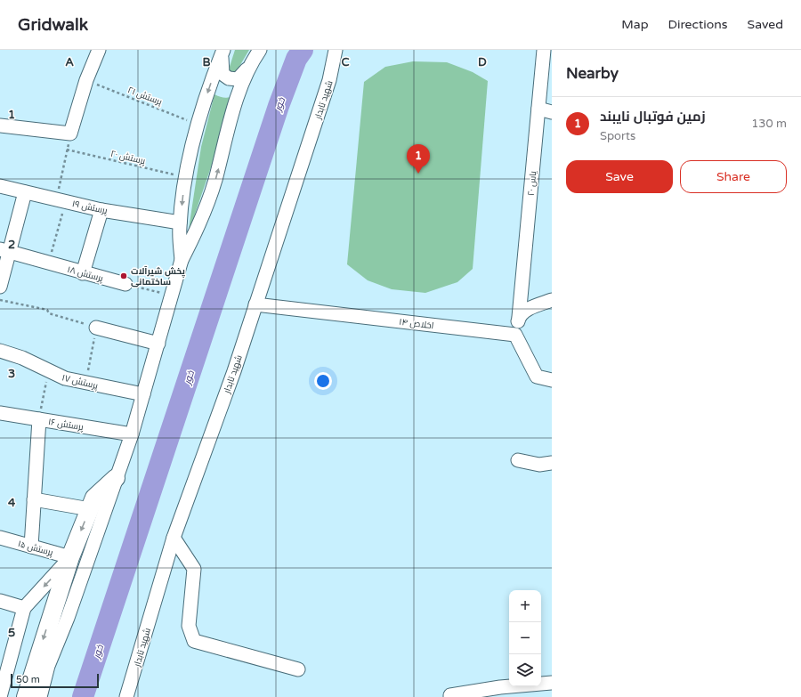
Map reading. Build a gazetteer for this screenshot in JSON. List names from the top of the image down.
{
  "streets": {
    "street": [
      "شهید تابدار",
      "یاس ۲۰",
      "پرستش ۱۹",
      "پرستش ۱۸",
      "اخلاص ۱۴",
      "پرستش ۱۷",
      "پرستش ۱۶",
      "پرستش ۱۵"
    ],
    "path": ["پرستش ۲۱", "پرستش ۲۰"]
  },
  "crossings": [
    ["شهید تابدار", "اخلاص ۱۴"],
    ["یاس ۲۰", "اخلاص ۱۴"]
  ],
  "water": ["خور"],
  "places": ["پخش شیرآلات ساختمانی"],
  "scale_bar": "50 m",
  "page": {
    "header": "Gridwalk",
    "nav": ["Map", "Directions", "Saved"],
    "heading": "Nearby",
    "list": [
      {
        "mark": "1",
        "name": "زمین فوتبال نایبند",
        "note": "Sports",
        "value": "130 m"
      }
    ],
    "pins": "1",
    "buttons": ["Save", "Share"],
    "map_buttons": ["+", "−"],
    "scale": "50 m"
  },
  "grid": {
    "columns": [
      "A",
      "B",
      "C",
      "D"
    ],
    "rows": [
      "1",
      "2",
      "3",
      "4",
      "5"
    ]
  }
}
